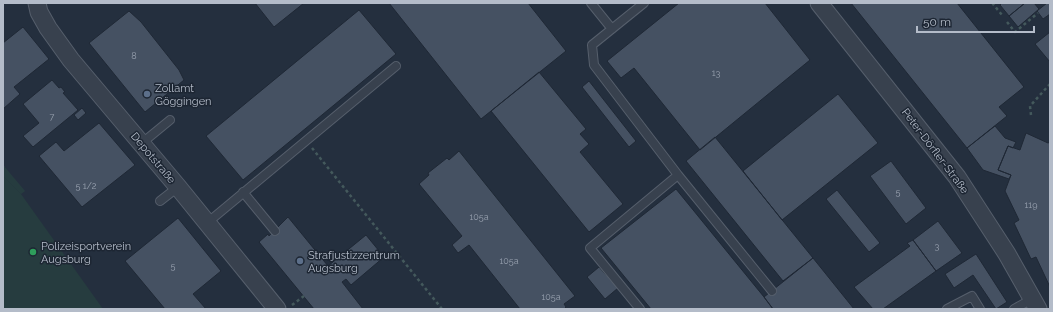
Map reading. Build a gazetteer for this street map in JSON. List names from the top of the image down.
{
  "streets": {
    "street": ["Peter-Dörfler-Straße", "Depotstraße"]
  },
  "places": ["Zollamt Göggingen", "Polizeisportverein Augsburg", "Strafjustizzentrum Augsburg"],
  "house_numbers": [
    "8",
    "13",
    "7",
    "5 1/2",
    "5",
    "119",
    "105a",
    "3",
    "105a",
    "5",
    "105a"
  ],
  "scale_bar": "50 m"
}
